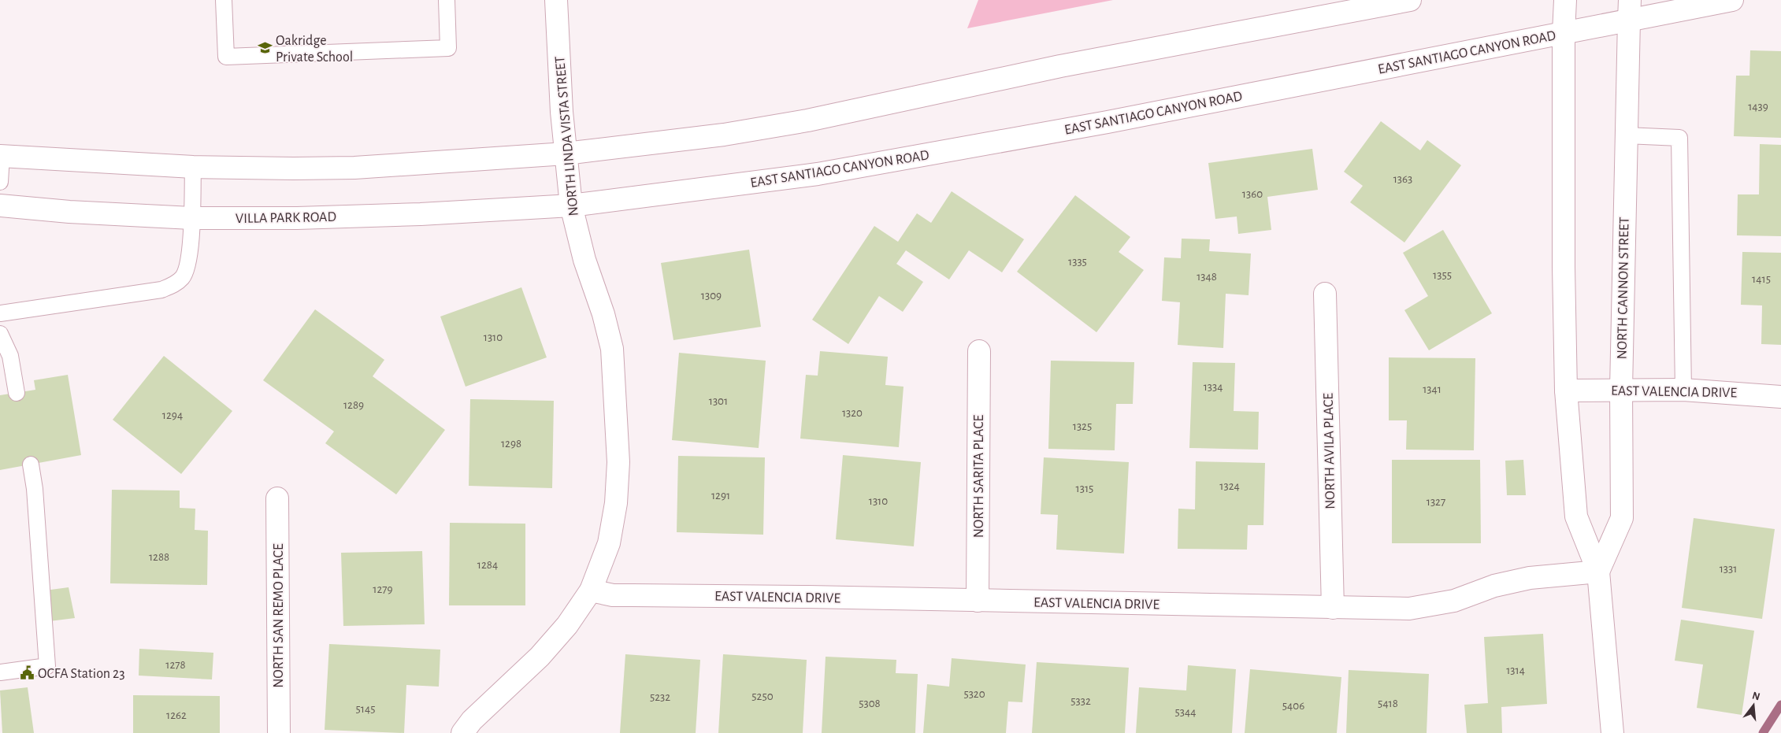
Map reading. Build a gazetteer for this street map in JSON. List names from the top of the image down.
{
  "streets": {
    "main road": [
      "EAST SANTIAGO CANYON ROAD",
      "NORTH LINDA VISTA STREET",
      "VILLA PARK ROAD",
      "NORTH CANNON STREET",
      "EAST VALENCIA DRIVE",
      "NORTH AVILA PLACE",
      "NORTH SARITA PLACE",
      "NORTH SAN REMO PLACE"
    ]
  },
  "crossings": [
    ["EAST SANTIAGO CANYON ROAD", "NORTH LINDA VISTA STREET"],
    ["EAST SANTIAGO CANYON ROAD", "VILLA PARK ROAD"],
    ["EAST SANTIAGO CANYON ROAD", "NORTH CANNON STREET"],
    ["NORTH LINDA VISTA STREET", "VILLA PARK ROAD"],
    ["NORTH LINDA VISTA STREET", "EAST VALENCIA DRIVE"],
    ["NORTH CANNON STREET", "EAST VALENCIA DRIVE"],
    ["EAST VALENCIA DRIVE", "NORTH AVILA PLACE"],
    ["EAST VALENCIA DRIVE", "NORTH SARITA PLACE"]
  ],
  "places": {
    "school or university": ["Oakridge Private School"],
    "public building": ["OCFA Station 23"]
  },
  "house_numbers": [
    "1439",
    "1363",
    "1360",
    "1335",
    "1355",
    "1348",
    "1415",
    "1309",
    "1310",
    "1334",
    "1341",
    "1301",
    "1289",
    "1320",
    "1294",
    "1325",
    "1298",
    "1324",
    "1315",
    "1291",
    "1310",
    "1327",
    "1288",
    "1284",
    "1331",
    "1279",
    "1278",
    "1314",
    "5320",
    "5250",
    "5232",
    "5332",
    "5308",
    "5418",
    "5406",
    "5145",
    "5344",
    "1262"
  ],
  "north": "top"
}
